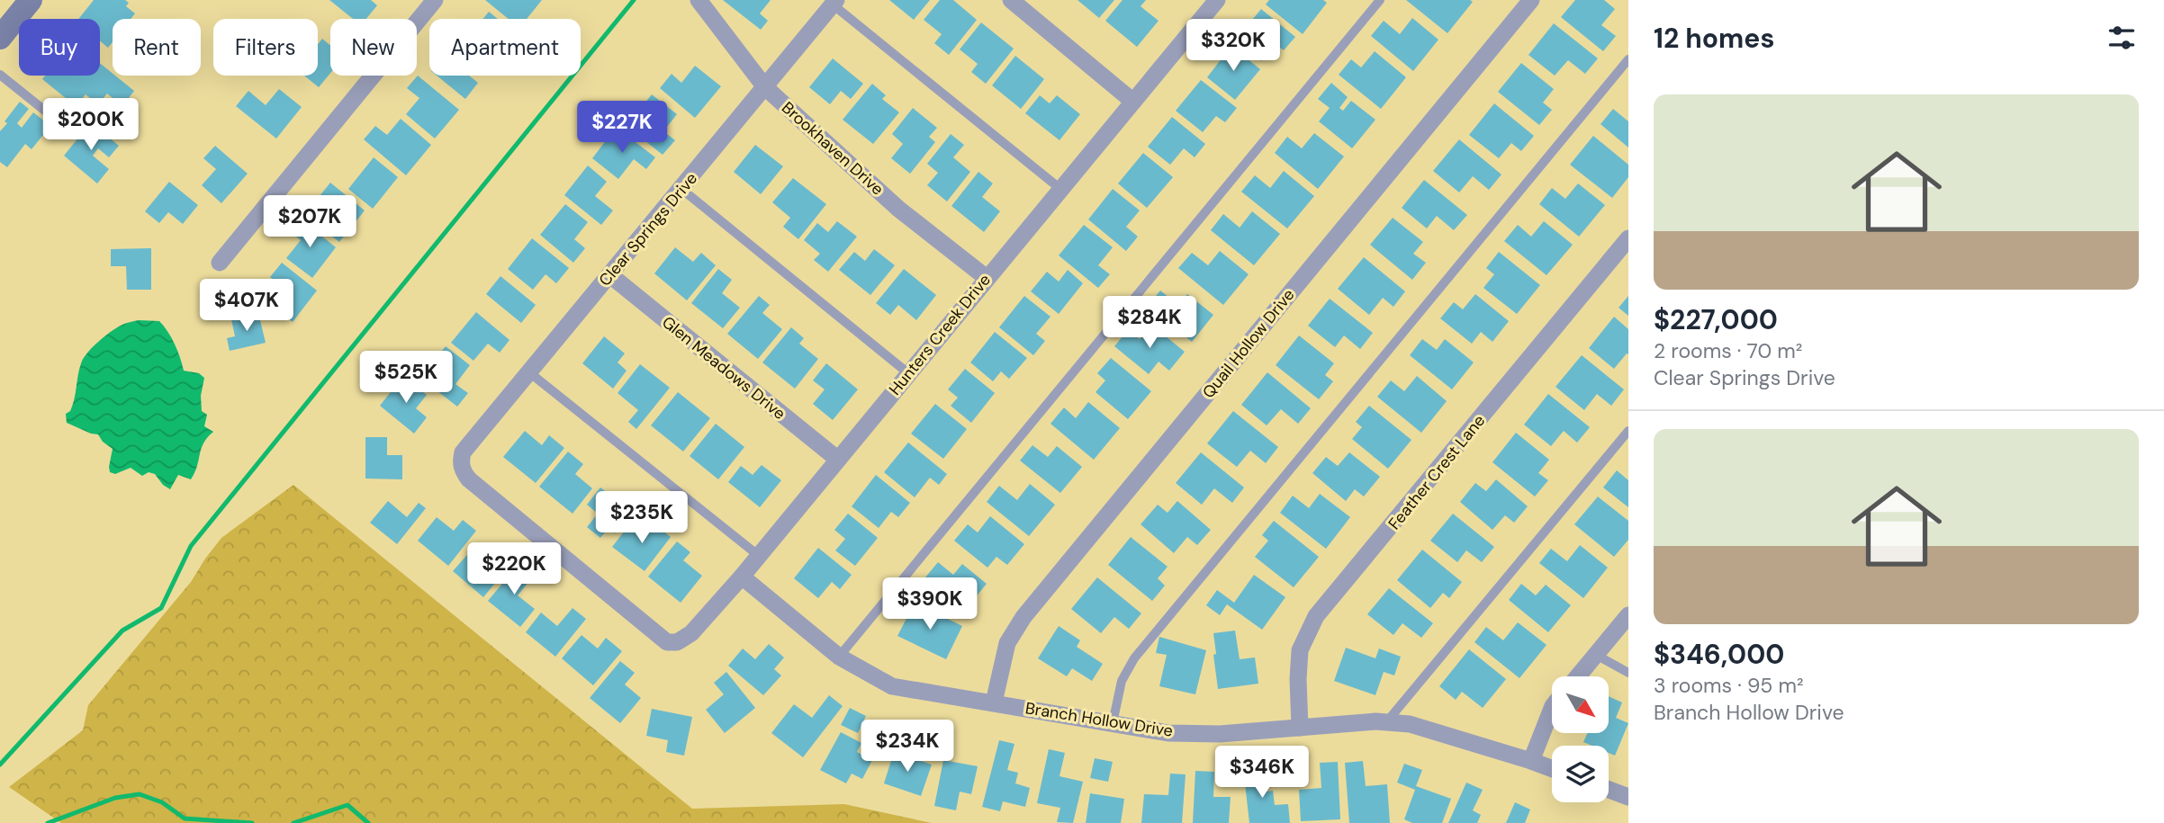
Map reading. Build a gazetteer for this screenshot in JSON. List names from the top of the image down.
{
  "streets": {
    "street": [
      "Brookhaven Drive",
      "Clear Springs Drive",
      "Hunters Creek Drive",
      "Quail Hollow Drive",
      "Glen Meadows Drive",
      "Feather Crest Lane",
      "Branch Hollow Drive"
    ]
  },
  "crossings": [
    ["Brookhaven Drive", "Clear Springs Drive"],
    ["Brookhaven Drive", "Hunters Creek Drive"],
    ["Clear Springs Drive", "Hunters Creek Drive"],
    ["Clear Springs Drive", "Glen Meadows Drive"],
    ["Hunters Creek Drive", "Glen Meadows Drive"],
    ["Hunters Creek Drive", "Branch Hollow Drive"],
    ["Quail Hollow Drive", "Branch Hollow Drive"],
    ["Feather Crest Lane", "Branch Hollow Drive"]
  ],
  "north": "bottom right",
  "page": {
    "heading": "12 homes",
    "price": [
      "$320K",
      "$200K",
      "$227K",
      "$207K",
      "$407K",
      "$284K",
      "$525K",
      "$235K",
      "$220K",
      "$390K",
      "$234K",
      "$346K"
    ],
    "chip": [
      "Buy",
      "Rent",
      "Filters",
      "New",
      "Apartment"
    ],
    "list": [
      {
        "name": "$227,000",
        "note": "2 rooms · 70 m² · Clear Springs Drive"
      },
      {
        "name": "$346,000",
        "note": "3 rooms · 95 m² · Branch Hollow Drive"
      }
    ]
  }
}
